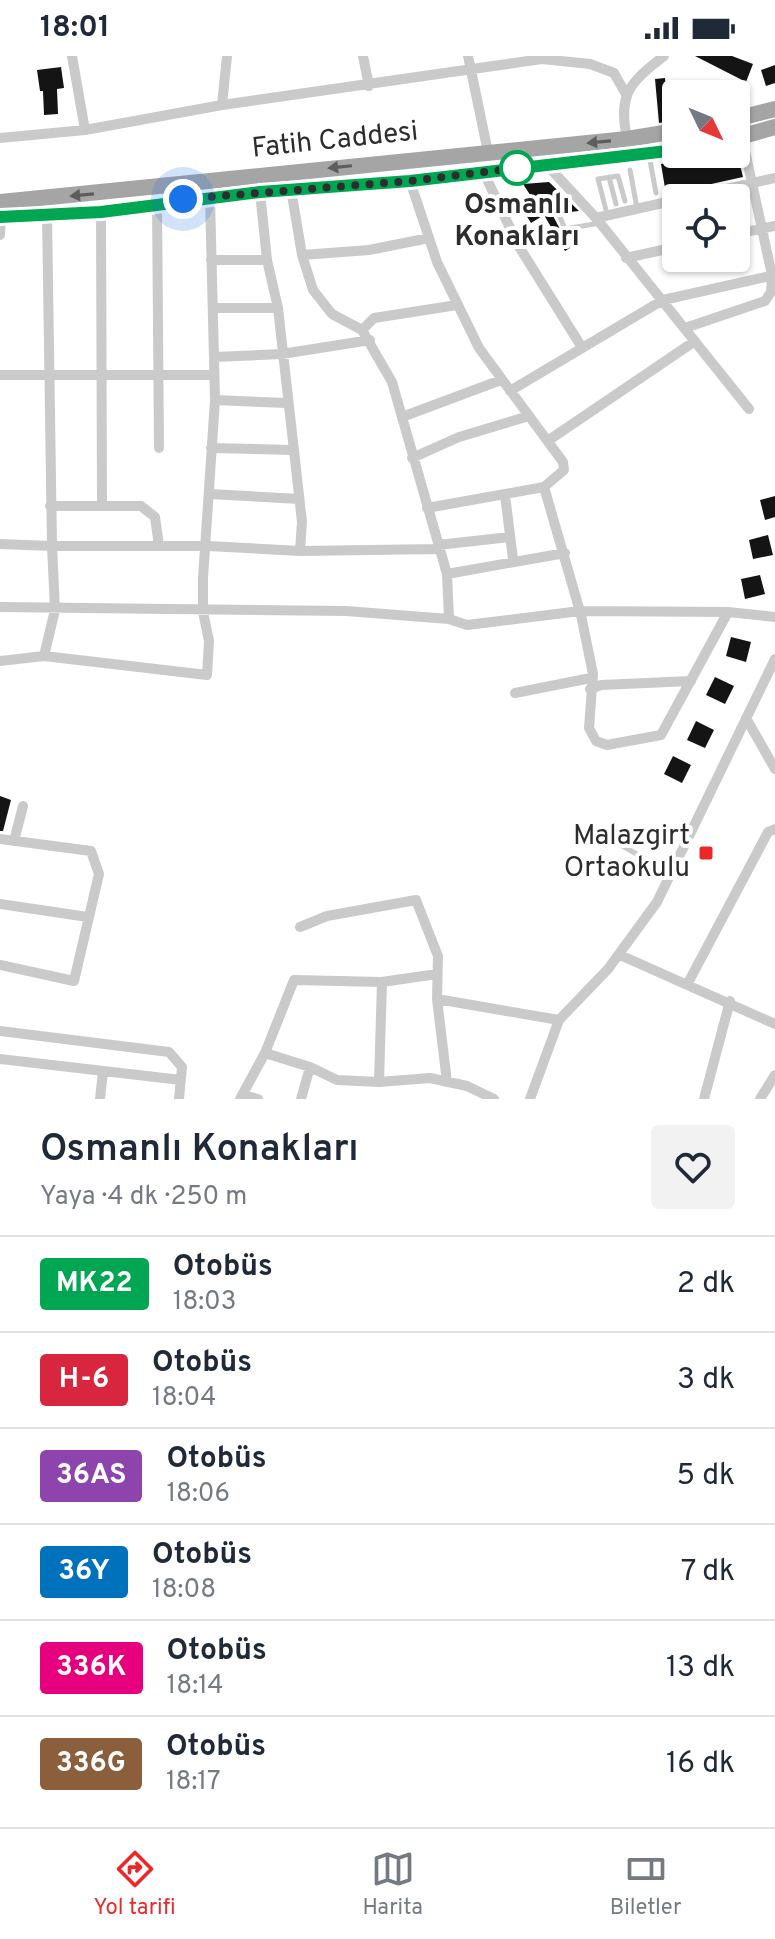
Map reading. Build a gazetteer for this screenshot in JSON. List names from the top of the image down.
{
  "streets": {
    "main road": ["Fatih Caddesi"]
  },
  "places": {
    "other": ["Osmanlı Konakları"],
    "transit": ["Malazgirt Ortaokulu"]
  },
  "lines": ["bus line MK22"],
  "north": "bottom right",
  "page": {
    "status": "18:01",
    "heading": ["Osmanlı Konakları", "Yaya · 4 dk · 250 m"],
    "list": [
      {
        "mark": "MK22",
        "name": "Otobüs",
        "note": "18:03",
        "value": "2 dk"
      },
      {
        "mark": "H-6",
        "name": "Otobüs",
        "note": "18:04",
        "value": "3 dk"
      },
      {
        "mark": "36AS",
        "name": "Otobüs",
        "note": "18:06",
        "value": "5 dk"
      },
      {
        "mark": "36Y",
        "name": "Otobüs",
        "note": "18:08",
        "value": "7 dk"
      },
      {
        "mark": "336K",
        "name": "Otobüs",
        "note": "18:14",
        "value": "13 dk"
      },
      {
        "mark": "336G",
        "name": "Otobüs",
        "note": "18:17",
        "value": "16 dk"
      }
    ],
    "tabs": ["Yol tarifi", "Harita", "Biletler"]
  }
}
